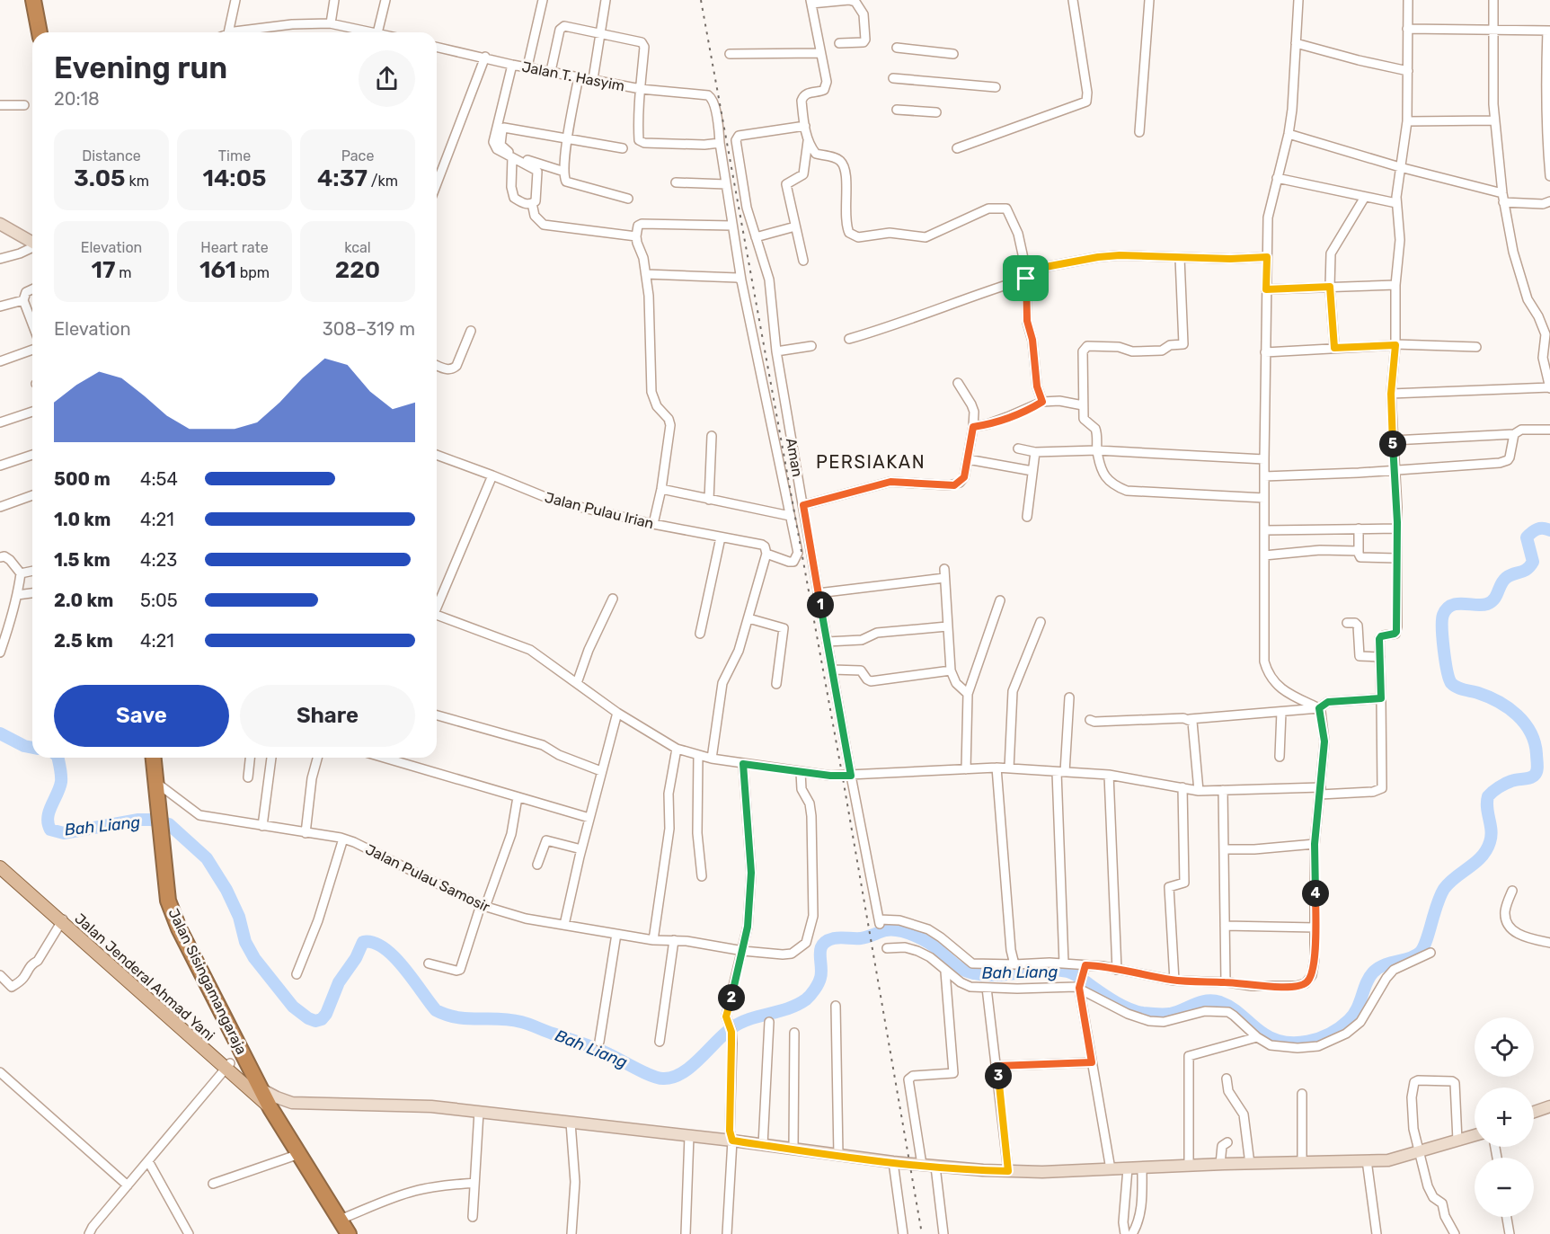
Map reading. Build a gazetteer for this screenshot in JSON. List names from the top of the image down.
{
  "streets": {
    "highway": ["Jalan Sisingamangaraja"],
    "main road": ["Jalan Jenderal Ahmad Yani"],
    "street": [
      "Jalan T. Hasyim",
      "Aman",
      "Jalan Pulau Irian",
      "Jalan Pulau Samosir"
    ]
  },
  "crossings": [
    ["Jalan Pulau Samosir", "Jalan Sisingamangaraja"],
    ["Jalan Jenderal Ahmad Yani", "Jalan Sisingamangaraja"]
  ],
  "districts": ["PERSIAKAN"],
  "water": ["Bah Liang"],
  "page": {
    "heading": ["Evening run", "20:18"],
    "stats": [
      ["Distance", "3.05 km"],
      ["Time", "14:05"],
      ["Pace", "4:37 /km"],
      ["Elevation", "17 m"],
      ["Heart rate", "161 bpm"],
      ["kcal", "220"]
    ],
    "chart": ["Elevation", "308–319 m"],
    "pins": [
      "5",
      "1",
      "4",
      "2",
      "3"
    ],
    "list": [
      {
        "name": "500 m",
        "note": "4:54"
      },
      {
        "name": "1.0 km",
        "note": "4:21"
      },
      {
        "name": "1.5 km",
        "note": "4:23"
      },
      {
        "name": "2.0 km",
        "note": "5:05"
      },
      {
        "name": "2.5 km",
        "note": "4:21"
      }
    ],
    "buttons": ["Save", "Share"],
    "map_buttons": ["+", "−"]
  }
}
